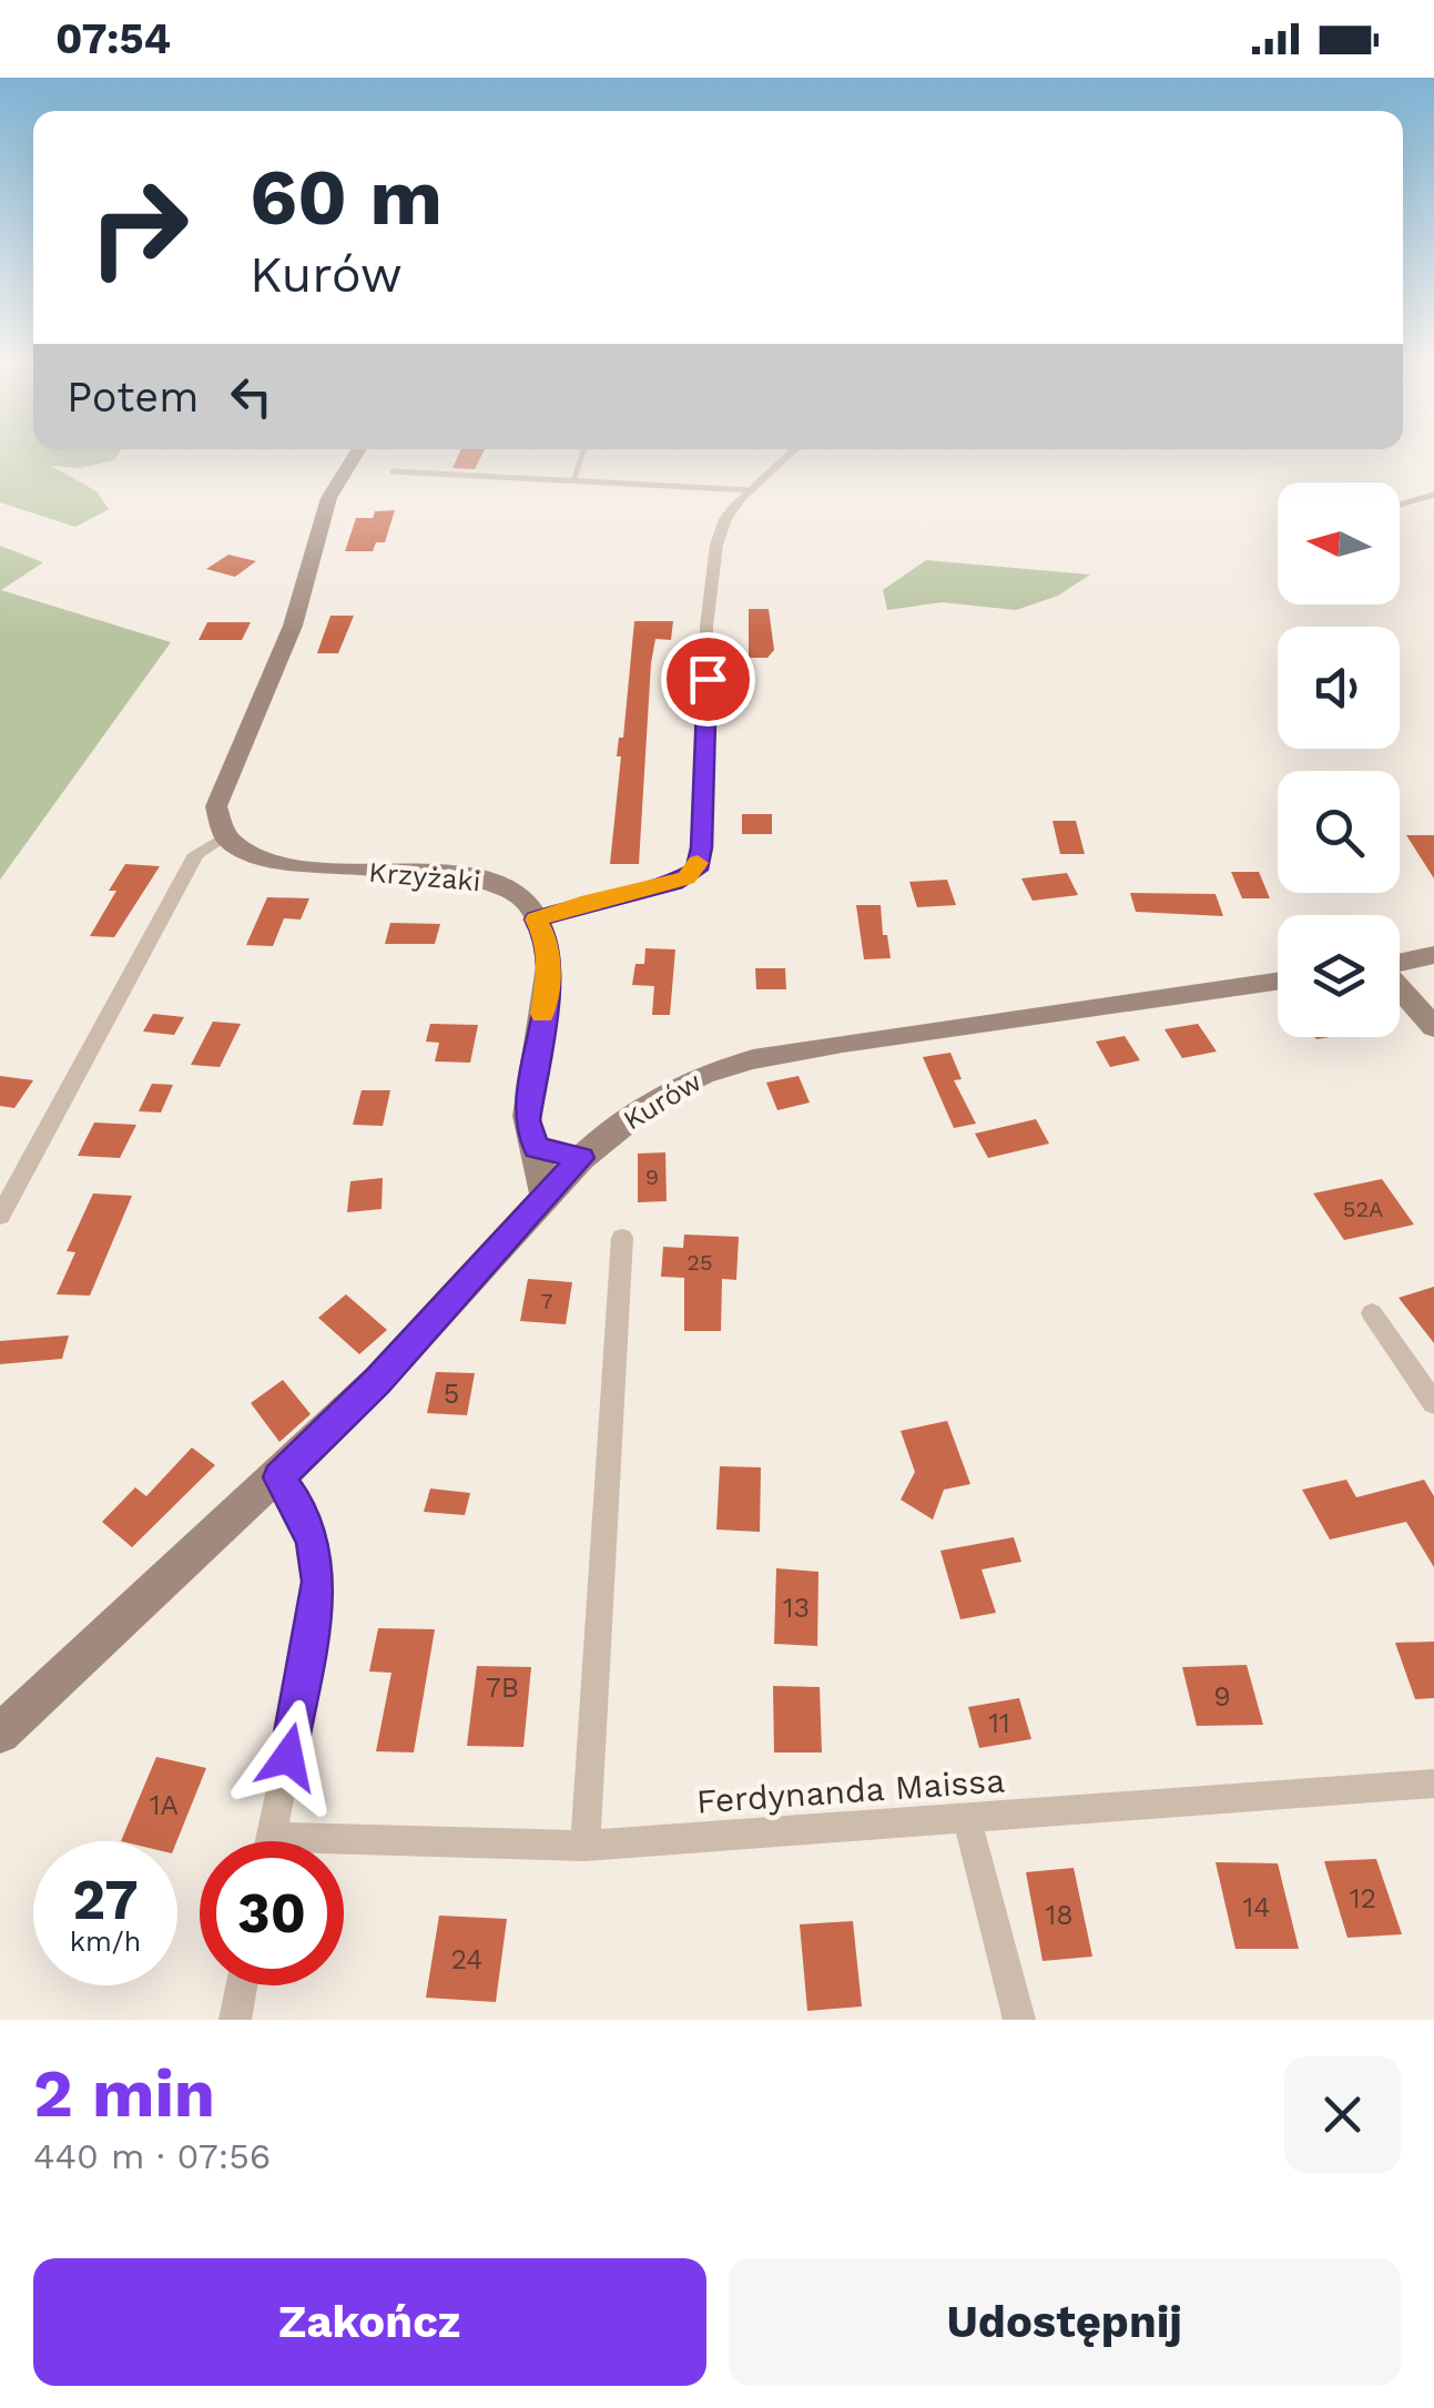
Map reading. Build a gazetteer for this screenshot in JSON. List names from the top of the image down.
{
  "streets": {
    "street": ["Krzyżaki", "Kurów", "Ferdynanda Maissa"]
  },
  "house_numbers": [
    "9",
    "52A",
    "25",
    "7",
    "5",
    "13",
    "7B",
    "9",
    "11",
    "1A",
    "12",
    "14",
    "18",
    "24"
  ],
  "north": "left",
  "page": {
    "status": "07:54",
    "turn": ["60 m", "Kurów"],
    "then": "Potem",
    "speed": "27 km/h",
    "limit": "30",
    "heading": ["2 min", "440 m · 07:56"],
    "buttons": ["Zakończ", "Udostępnij"]
  }
}
